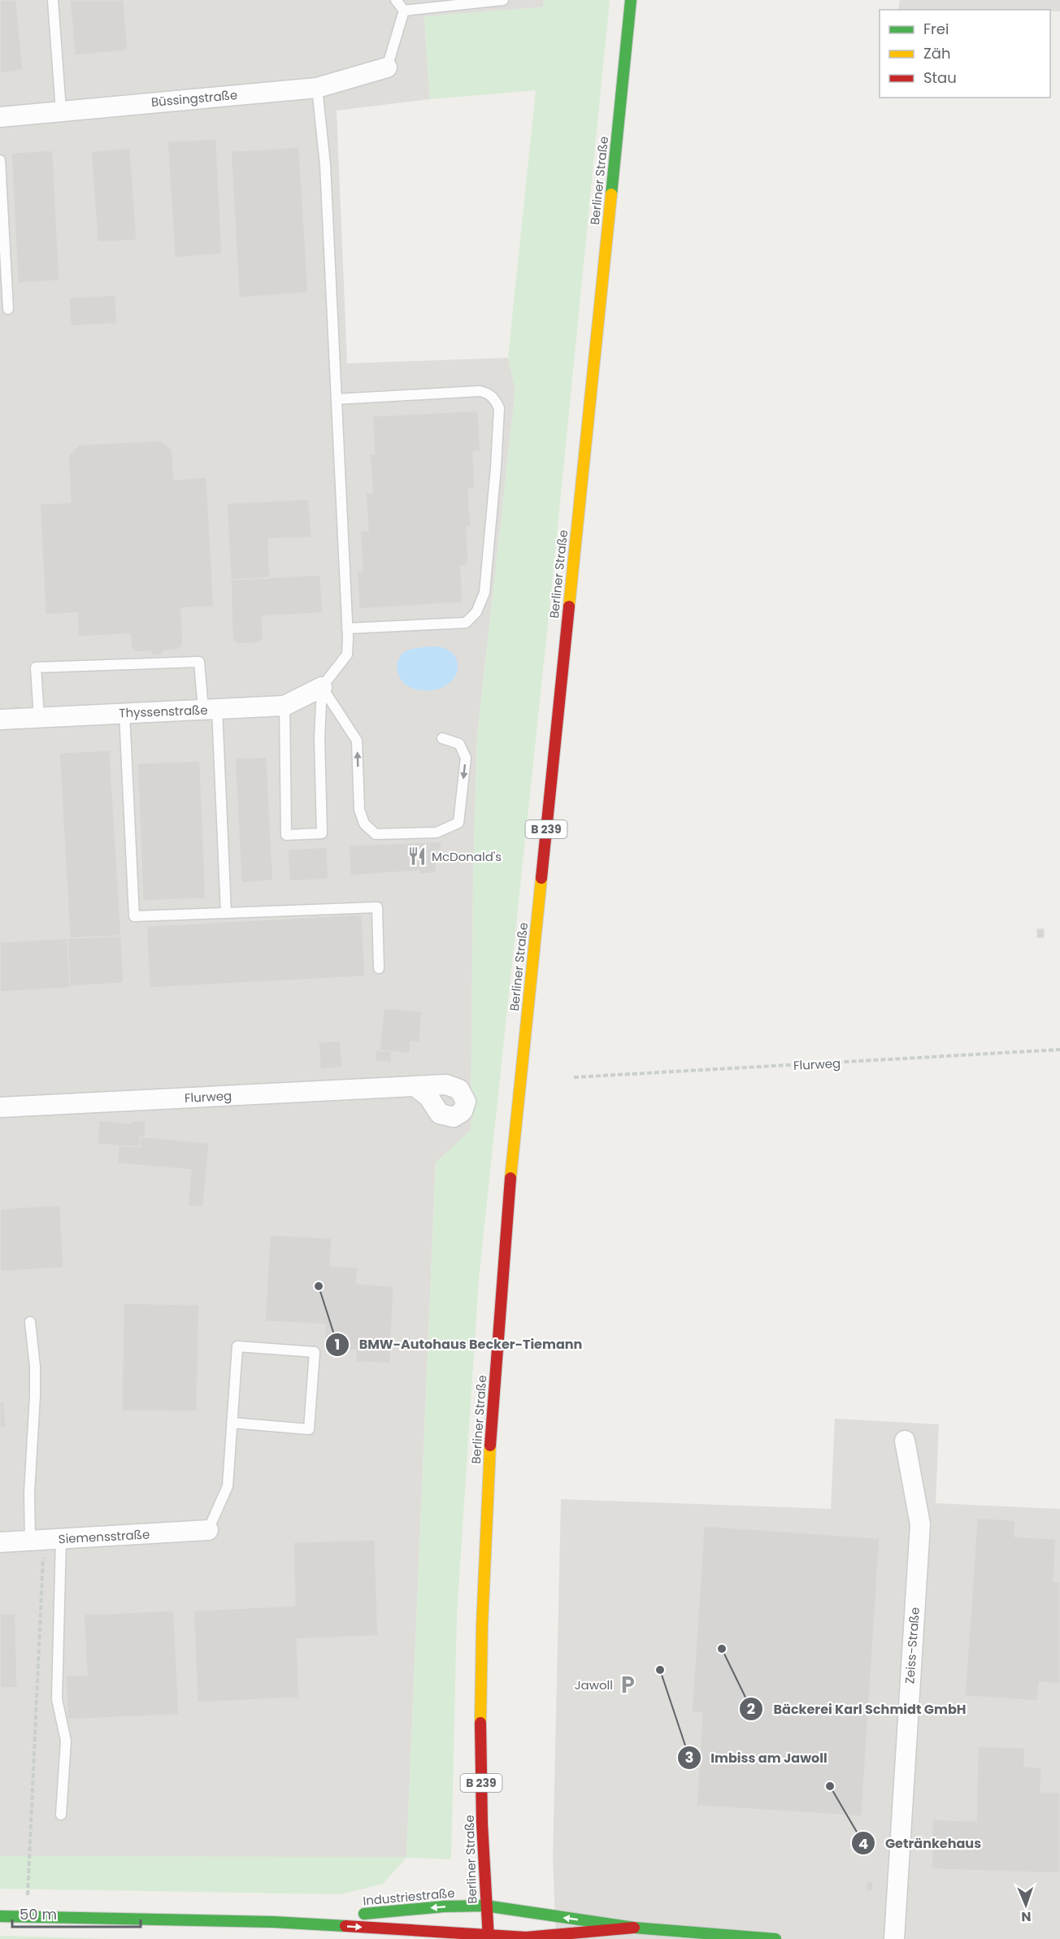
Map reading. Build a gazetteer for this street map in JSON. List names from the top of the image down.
{
  "streets": {
    "main road": ["Berliner Straße", "B 239", "Industriestraße"],
    "street": [
      "Büssingstraße",
      "Thyssenstraße",
      "Flurweg",
      "Siemensstraße",
      "Zeiss-Straße"
    ]
  },
  "crossings": [
    ["Berliner Straße", "Industriestraße"]
  ],
  "places": {
    "restaurant": ["McDonald's"],
    "other": [
      "BMW-Autohaus Becker-Tiemann",
      "Bäckerei Karl Schmidt GmbH",
      "Imbiss am Jawoll",
      "Getränkehaus"
    ],
    "parking": ["Jawoll"]
  },
  "legend": ["Frei", "Zäh", "Stau"],
  "scale_bar": "50 m",
  "north": "bottom"
}
